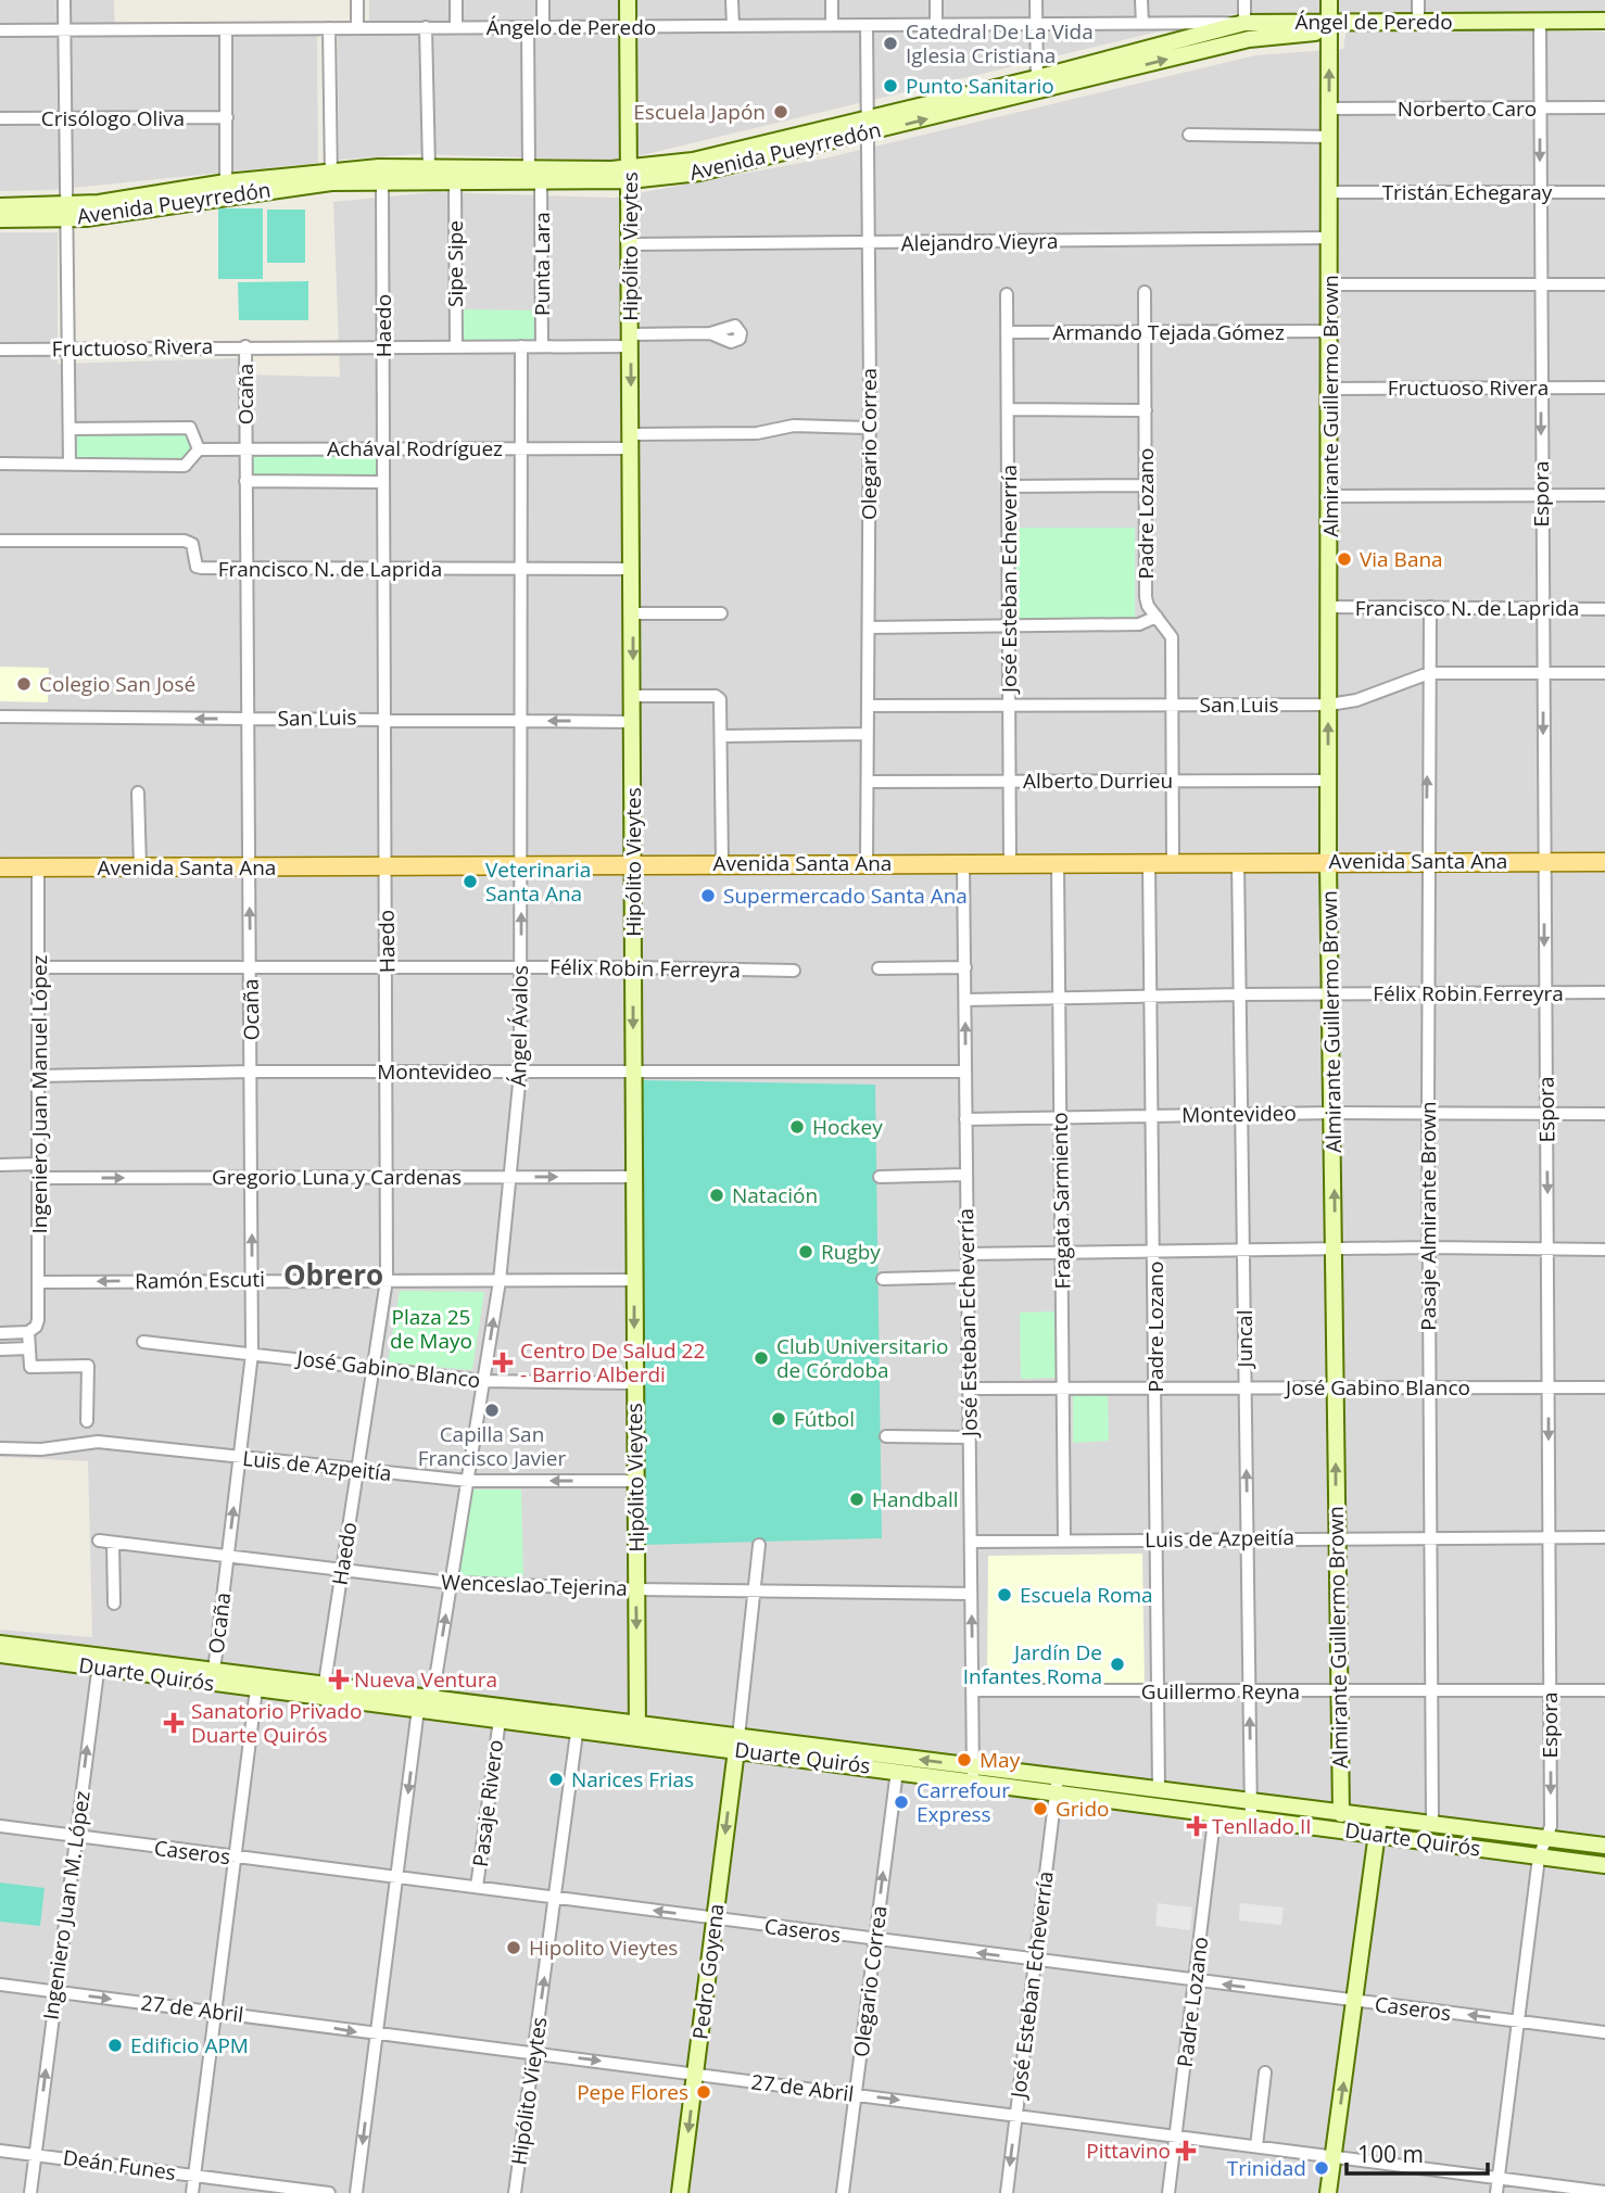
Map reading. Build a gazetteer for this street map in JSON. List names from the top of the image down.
{
  "streets": {
    "main road": [
      "Ángel de Peredo",
      "Avenida Pueyrredón",
      "Hipólito Vieytes",
      "Almirante Guillermo Brown",
      "Avenida Santa Ana",
      "Duarte Quirós",
      "Pedro Goyena"
    ],
    "street": [
      "Ángelo de Peredo",
      "Norberto Caro",
      "Crisólogo Oliva",
      "Tristán Echegaray",
      "Alejandro Vieyra",
      "Sipe Sipe",
      "Punta Lara",
      "Haedo",
      "Armando Tejada Gómez",
      "Fructuoso Rivera",
      "Ocaña",
      "Olegario Correa",
      "Achával Rodríguez",
      "Espora",
      "Padre Lozano",
      "Francisco N. de Laprida",
      "José Esteban Echeverría",
      "San Luis",
      "Alberto Durrieu",
      "Félix Robin Ferreyra",
      "Ángel Ávalos",
      "Montevideo",
      "Ingeniero Juan Manuel López",
      "Gregorio Luna y Cardenas",
      "Fragata Sarmiento",
      "Pasaje Almirante Brown",
      "Ramón Escuti",
      "Juncal",
      "José Gabino Blanco",
      "Luis de Azpeitía",
      "Wenceslao Tejerina",
      "Guillermo Reyna",
      "Pasaje Rivero",
      "Caseros",
      "Ingeniero Juan M. López",
      "27 de Abril",
      "Deán Funes"
    ]
  },
  "crossings": [
    ["Ángel de Peredo", "Ángelo de Peredo"],
    ["Ángel de Peredo", "Avenida Pueyrredón"],
    ["Ángel de Peredo", "Almirante Guillermo Brown"],
    ["Ángel de Peredo", "Espora"],
    ["Ángelo de Peredo", "Hipólito Vieytes"],
    ["Ángelo de Peredo", "Olegario Correa"],
    ["Norberto Caro", "Almirante Guillermo Brown"],
    ["Norberto Caro", "Espora"],
    ["Avenida Pueyrredón", "Hipólito Vieytes"],
    ["Avenida Pueyrredón", "Sipe Sipe"],
    ["Avenida Pueyrredón", "Punta Lara"],
    ["Avenida Pueyrredón", "Haedo"],
    ["Avenida Pueyrredón", "Almirante Guillermo Brown"],
    ["Avenida Pueyrredón", "Olegario Correa"],
    ["Tristán Echegaray", "Almirante Guillermo Brown"],
    ["Tristán Echegaray", "Espora"],
    ["Alejandro Vieyra", "Hipólito Vieytes"],
    ["Alejandro Vieyra", "Almirante Guillermo Brown"],
    ["Alejandro Vieyra", "Olegario Correa"],
    ["Hipólito Vieytes", "Fructuoso Rivera"],
    ["Hipólito Vieytes", "Achával Rodríguez"],
    ["Hipólito Vieytes", "Francisco N. de Laprida"],
    ["Hipólito Vieytes", "San Luis"],
    ["Hipólito Vieytes", "Avenida Santa Ana"],
    ["Hipólito Vieytes", "Félix Robin Ferreyra"],
    ["Hipólito Vieytes", "Montevideo"],
    ["Hipólito Vieytes", "Gregorio Luna y Cardenas"],
    ["Hipólito Vieytes", "Ramón Escuti"],
    ["Hipólito Vieytes", "José Gabino Blanco"],
    ["Hipólito Vieytes", "Luis de Azpeitía"],
    ["Hipólito Vieytes", "Wenceslao Tejerina"],
    ["Hipólito Vieytes", "Duarte Quirós"],
    ["Hipólito Vieytes", "Caseros"],
    ["Hipólito Vieytes", "27 de Abril"],
    ["Sipe Sipe", "Fructuoso Rivera"],
    ["Punta Lara", "Fructuoso Rivera"],
    ["Haedo", "Fructuoso Rivera"],
    ["Haedo", "Achával Rodríguez"],
    ["Haedo", "Francisco N. de Laprida"],
    ["Haedo", "San Luis"],
    ["Haedo", "Avenida Santa Ana"],
    ["Haedo", "Félix Robin Ferreyra"],
    ["Haedo", "Montevideo"],
    ["Haedo", "Gregorio Luna y Cardenas"],
    ["Haedo", "Ramón Escuti"],
    ["Haedo", "José Gabino Blanco"],
    ["Haedo", "Luis de Azpeitía"],
    ["Haedo", "Wenceslao Tejerina"],
    ["Haedo", "Duarte Quirós"],
    ["Armando Tejada Gómez", "Almirante Guillermo Brown"],
    ["Armando Tejada Gómez", "Padre Lozano"],
    ["Armando Tejada Gómez", "José Esteban Echeverría"],
    ["Fructuoso Rivera", "Ocaña"],
    ["Fructuoso Rivera", "Almirante Guillermo Brown"],
    ["Fructuoso Rivera", "Espora"],
    ["Fructuoso Rivera", "Ángel Ávalos"],
    ["Ocaña", "Achával Rodríguez"],
    ["Ocaña", "Francisco N. de Laprida"],
    ["Ocaña", "San Luis"],
    ["Ocaña", "Avenida Santa Ana"],
    ["Ocaña", "Félix Robin Ferreyra"],
    ["Ocaña", "Montevideo"],
    ["Ocaña", "Gregorio Luna y Cardenas"],
    ["Ocaña", "Ramón Escuti"],
    ["Ocaña", "José Gabino Blanco"],
    ["Ocaña", "Luis de Azpeitía"],
    ["Ocaña", "Wenceslao Tejerina"],
    ["Ocaña", "Duarte Quirós"],
    ["Almirante Guillermo Brown", "Francisco N. de Laprida"],
    ["Almirante Guillermo Brown", "San Luis"],
    ["Almirante Guillermo Brown", "Alberto Durrieu"],
    ["Almirante Guillermo Brown", "Avenida Santa Ana"],
    ["Almirante Guillermo Brown", "Félix Robin Ferreyra"],
    ["Almirante Guillermo Brown", "Montevideo"],
    ["Almirante Guillermo Brown", "José Gabino Blanco"],
    ["Almirante Guillermo Brown", "Luis de Azpeitía"],
    ["Almirante Guillermo Brown", "Duarte Quirós"],
    ["Almirante Guillermo Brown", "Guillermo Reyna"],
    ["Olegario Correa", "Achával Rodríguez"],
    ["Olegario Correa", "San Luis"],
    ["Olegario Correa", "Alberto Durrieu"],
    ["Olegario Correa", "Avenida Santa Ana"],
    ["Olegario Correa", "Duarte Quirós"],
    ["Olegario Correa", "Caseros"],
    ["Olegario Correa", "27 de Abril"],
    ["Achával Rodríguez", "Ángel Ávalos"],
    ["Espora", "Francisco N. de Laprida"],
    ["Espora", "San Luis"],
    ["Espora", "Avenida Santa Ana"],
    ["Espora", "Félix Robin Ferreyra"],
    ["Espora", "Montevideo"],
    ["Espora", "José Gabino Blanco"],
    ["Espora", "Luis de Azpeitía"],
    ["Espora", "Duarte Quirós"],
    ["Espora", "Guillermo Reyna"],
    ["Espora", "Caseros"],
    ["Espora", "27 de Abril"],
    ["Padre Lozano", "San Luis"],
    ["Padre Lozano", "Alberto Durrieu"],
    ["Padre Lozano", "Avenida Santa Ana"],
    ["Padre Lozano", "Félix Robin Ferreyra"],
    ["Padre Lozano", "Montevideo"],
    ["Padre Lozano", "José Gabino Blanco"],
    ["Padre Lozano", "Luis de Azpeitía"],
    ["Padre Lozano", "Duarte Quirós"],
    ["Padre Lozano", "Guillermo Reyna"],
    ["Padre Lozano", "Caseros"],
    ["Padre Lozano", "27 de Abril"],
    ["Francisco N. de Laprida", "Ángel Ávalos"],
    ["Francisco N. de Laprida", "Pasaje Almirante Brown"],
    ["José Esteban Echeverría", "San Luis"],
    ["José Esteban Echeverría", "Alberto Durrieu"],
    ["José Esteban Echeverría", "Avenida Santa Ana"],
    ["José Esteban Echeverría", "Félix Robin Ferreyra"],
    ["José Esteban Echeverría", "Montevideo"],
    ["José Esteban Echeverría", "José Gabino Blanco"],
    ["José Esteban Echeverría", "Luis de Azpeitía"],
    ["José Esteban Echeverría", "Wenceslao Tejerina"],
    ["José Esteban Echeverría", "Duarte Quirós"],
    ["José Esteban Echeverría", "Guillermo Reyna"],
    ["José Esteban Echeverría", "Caseros"],
    ["José Esteban Echeverría", "27 de Abril"],
    ["San Luis", "Ángel Ávalos"],
    ["San Luis", "Pasaje Almirante Brown"],
    ["Avenida Santa Ana", "Ángel Ávalos"],
    ["Avenida Santa Ana", "Ingeniero Juan Manuel López"],
    ["Avenida Santa Ana", "Fragata Sarmiento"],
    ["Avenida Santa Ana", "Pasaje Almirante Brown"],
    ["Avenida Santa Ana", "Juncal"],
    ["Félix Robin Ferreyra", "Ángel Ávalos"],
    ["Félix Robin Ferreyra", "Ingeniero Juan Manuel López"],
    ["Félix Robin Ferreyra", "Fragata Sarmiento"],
    ["Félix Robin Ferreyra", "Pasaje Almirante Brown"],
    ["Félix Robin Ferreyra", "Juncal"],
    ["Ángel Ávalos", "Montevideo"],
    ["Ángel Ávalos", "Gregorio Luna y Cardenas"],
    ["Ángel Ávalos", "Ramón Escuti"],
    ["Ángel Ávalos", "José Gabino Blanco"],
    ["Ángel Ávalos", "Luis de Azpeitía"],
    ["Ángel Ávalos", "Wenceslao Tejerina"],
    ["Ángel Ávalos", "Duarte Quirós"],
    ["Montevideo", "Ingeniero Juan Manuel López"],
    ["Montevideo", "Fragata Sarmiento"],
    ["Montevideo", "Pasaje Almirante Brown"],
    ["Montevideo", "Juncal"],
    ["Ingeniero Juan Manuel López", "Gregorio Luna y Cardenas"],
    ["Ingeniero Juan Manuel López", "Ramón Escuti"],
    ["Fragata Sarmiento", "José Gabino Blanco"],
    ["Fragata Sarmiento", "Luis de Azpeitía"],
    ["Pasaje Almirante Brown", "José Gabino Blanco"],
    ["Pasaje Almirante Brown", "Luis de Azpeitía"],
    ["Pasaje Almirante Brown", "Duarte Quirós"],
    ["Pasaje Almirante Brown", "Guillermo Reyna"],
    ["Juncal", "José Gabino Blanco"],
    ["Juncal", "Luis de Azpeitía"],
    ["Juncal", "Duarte Quirós"],
    ["Juncal", "Guillermo Reyna"],
    ["Wenceslao Tejerina", "Pedro Goyena"],
    ["Duarte Quirós", "Pasaje Rivero"],
    ["Duarte Quirós", "Ingeniero Juan M. López"],
    ["Duarte Quirós", "Pedro Goyena"],
    ["Pasaje Rivero", "Caseros"],
    ["Caseros", "Ingeniero Juan M. López"],
    ["Caseros", "Pedro Goyena"],
    ["Ingeniero Juan M. López", "27 de Abril"],
    ["Ingeniero Juan M. López", "Deán Funes"],
    ["Pedro Goyena", "27 de Abril"]
  ],
  "one_way": [
    "Espora",
    "Gregorio Luna y Cardenas",
    "Ramón Escuti",
    "Caseros",
    "Ingeniero Juan M. López",
    "Pedro Goyena",
    "27 de Abril"
  ],
  "districts": ["Obrero"],
  "parks": ["Plaza 25 de Mayo"],
  "places": {
    "other": [
      "Catedral De La Vida Iglesia Cristiana",
      "Punto Sanitario",
      "Escuela Japón",
      "Via Bana",
      "Colegio San José",
      "Veterinaria Santa Ana",
      "Supermercado Santa Ana",
      "Hockey",
      "Natación",
      "Rugby",
      "Club Universitario de Córdoba",
      "Capilla San Francisco Javier",
      "Fútbol",
      "Handball",
      "Escuela Roma",
      "Jardín De Infantes Roma",
      "May",
      "Narices Frias",
      "Carrefour Express",
      "Grido",
      "Hipolito Vieytes",
      "Edificio APM",
      "Pepe Flores",
      "Trinidad"
    ],
    "health": [
      "Centro De Salud 22 - Barrio Alberdi",
      "Nueva Ventura",
      "Sanatorio Privado Duarte Quirós",
      "Tenllado II",
      "Pittavino"
    ]
  },
  "scale_bar": "100 m"
}
